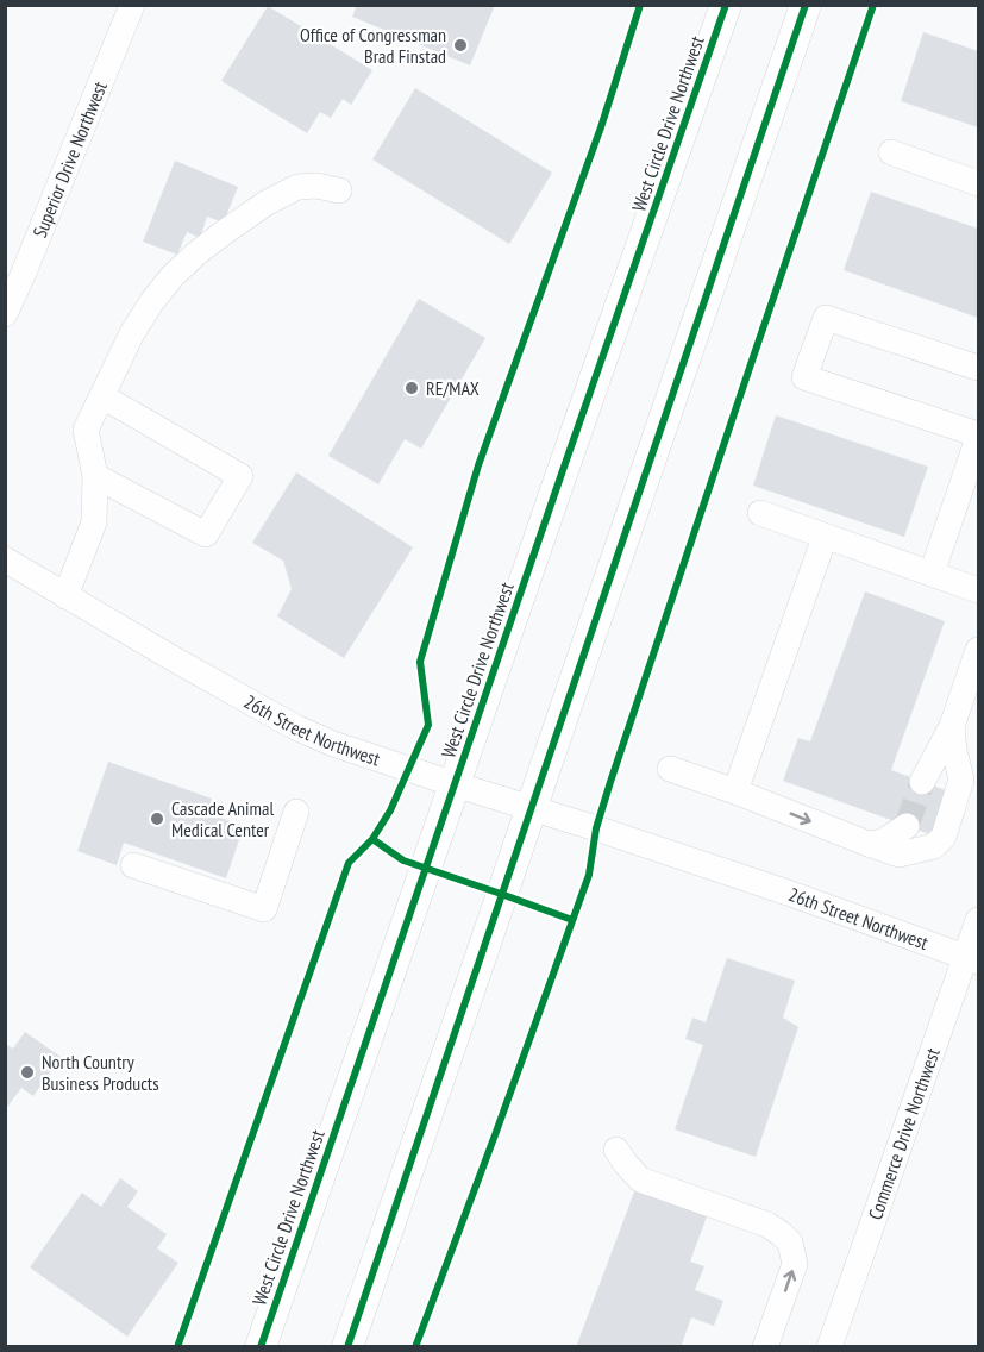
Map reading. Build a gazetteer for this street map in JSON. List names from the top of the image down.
{
  "streets": {
    "main road": ["West Circle Drive Northwest"],
    "street": ["Superior Drive Northwest", "26th Street Northwest", "Commerce Drive Northwest"]
  },
  "crossings": [
    ["West Circle Drive Northwest", "26th Street Northwest"],
    ["26th Street Northwest", "Commerce Drive Northwest"]
  ],
  "places": [
    "Office of Congressman Brad Finstad",
    "RE/MAX",
    "Cascade Animal Medical Center",
    "North Country Business Products"
  ]
}
